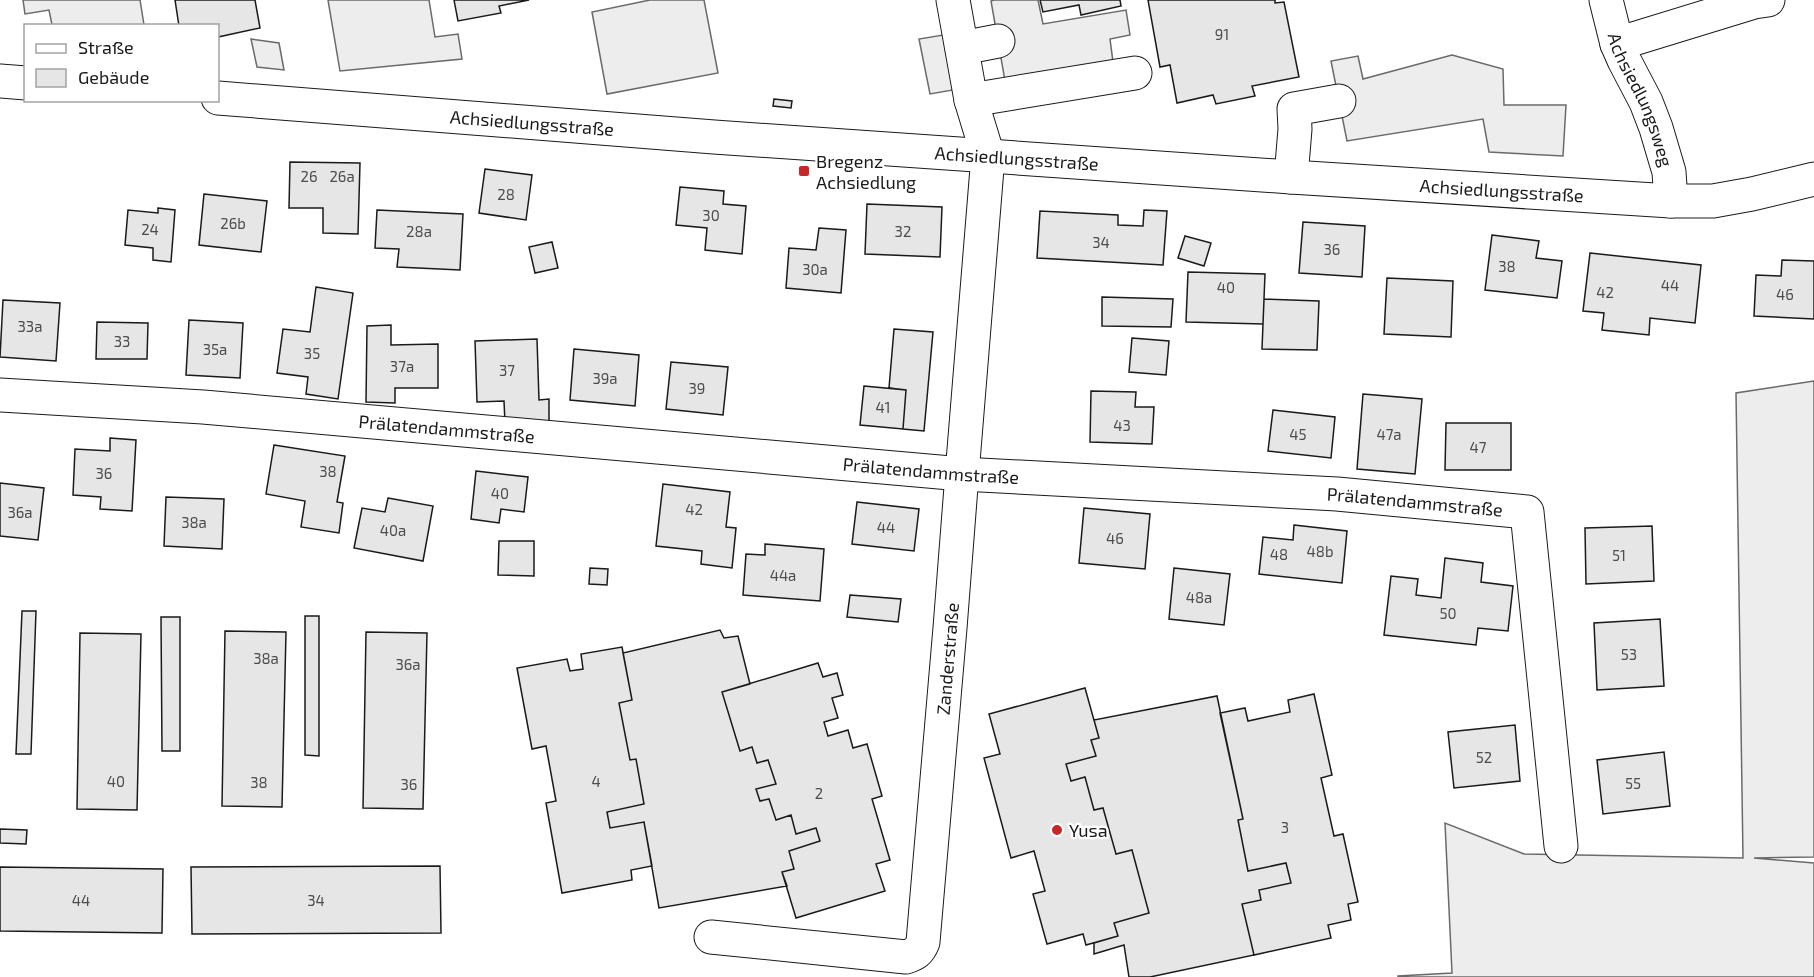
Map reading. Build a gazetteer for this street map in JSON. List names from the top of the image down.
{
  "streets": {
    "street": [
      "Achsiedlungsweg",
      "Achsiedlungsstraße",
      "Prälatendammstraße",
      "Zanderstraße"
    ]
  },
  "crossings": [
    ["Achsiedlungsweg", "Achsiedlungsstraße"],
    ["Achsiedlungsstraße", "Zanderstraße"],
    ["Prälatendammstraße", "Zanderstraße"]
  ],
  "places": {
    "transit": ["Bregenz Achsiedlung"],
    "other": ["Yusa"]
  },
  "house_numbers": [
    "91",
    "26",
    "26a",
    "28",
    "30",
    "26b",
    "24",
    "28a",
    "32",
    "34",
    "36",
    "38",
    "30a",
    "44",
    "40",
    "42",
    "46",
    "33a",
    "33",
    "35a",
    "35",
    "37a",
    "37",
    "39a",
    "39",
    "41",
    "43",
    "45",
    "47a",
    "47",
    "38",
    "36",
    "40",
    "42",
    "36a",
    "38a",
    "44",
    "40a",
    "46",
    "48b",
    "48",
    "51",
    "44a",
    "48a",
    "50",
    "53",
    "38a",
    "36a",
    "52",
    "40",
    "4",
    "38",
    "55",
    "36",
    "2",
    "3",
    "44",
    "34"
  ],
  "legend": ["Straße", "Gebäude"]
}
